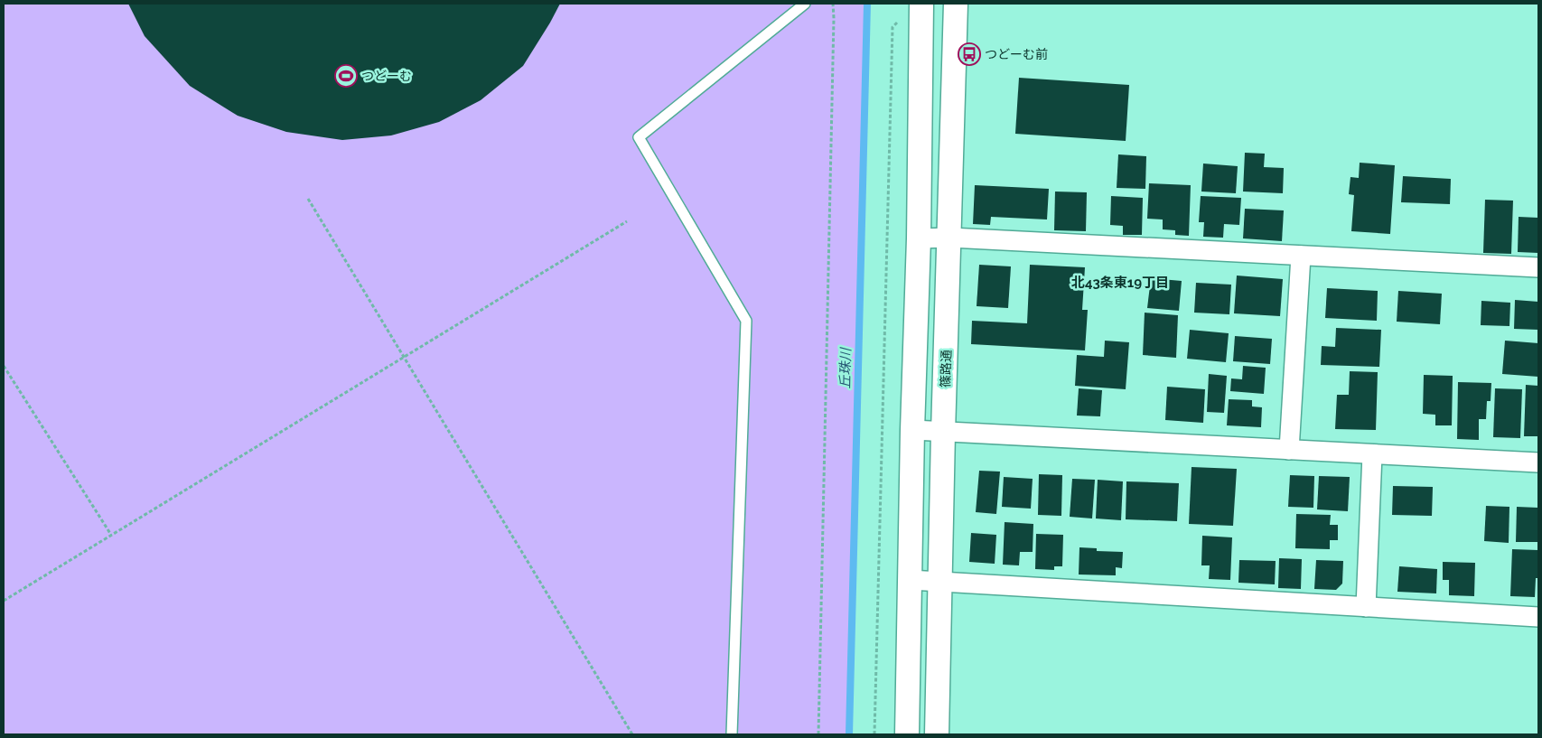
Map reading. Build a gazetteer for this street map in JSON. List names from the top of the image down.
{
  "streets": {
    "street": ["篠路通"]
  },
  "districts": ["北43条東19丁目"],
  "water": ["丘珠川"],
  "places": {
    "bus stop": ["つどーむ前"],
    "sports": ["つどーむ"]
  }
}
